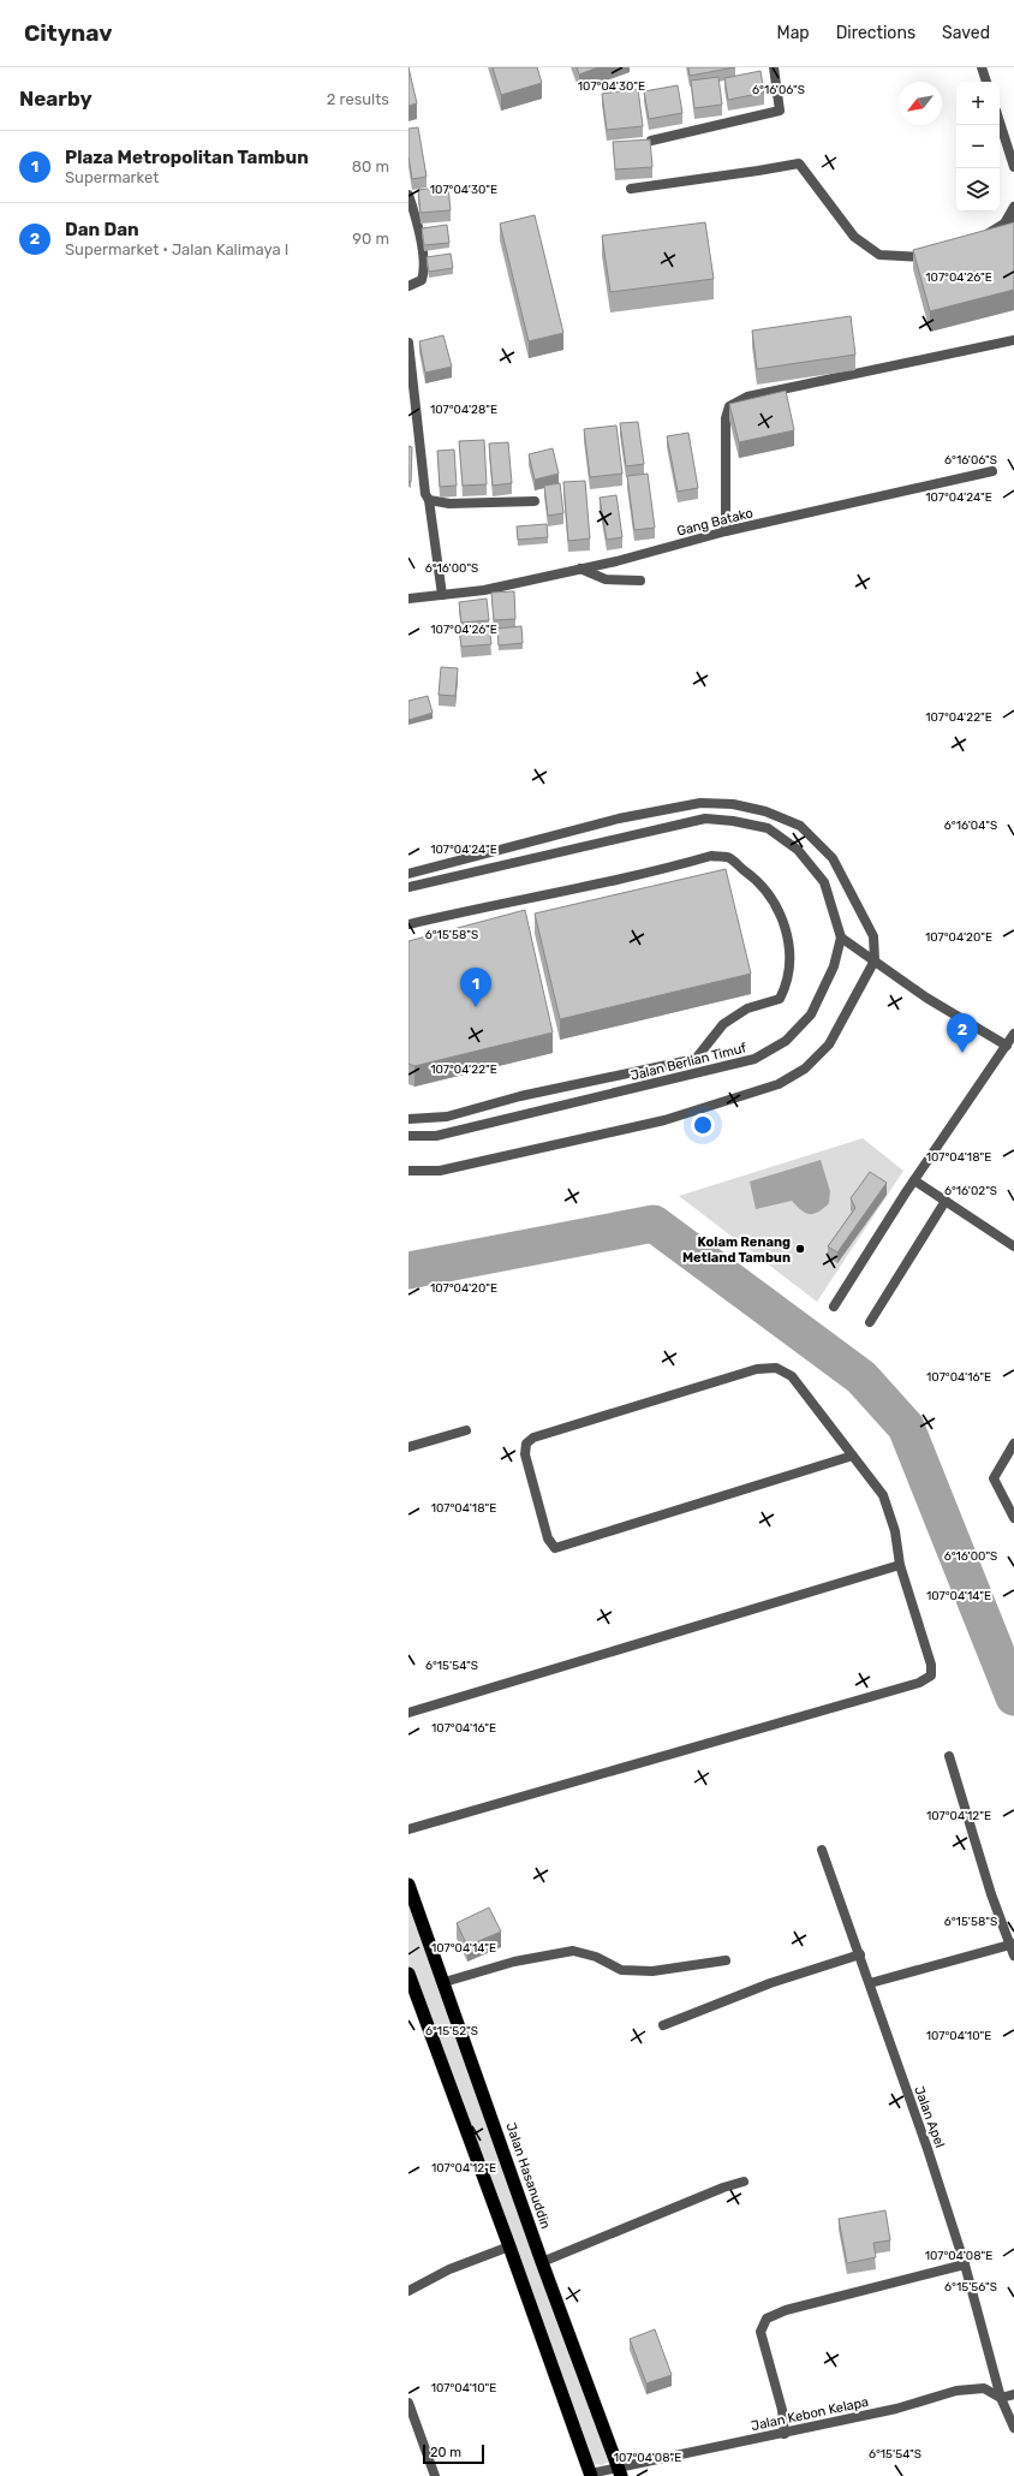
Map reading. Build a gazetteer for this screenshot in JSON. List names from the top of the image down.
{
  "streets": {
    "highway": ["Jalan Hasanuddin"],
    "street": [
      "Gang Batako",
      "Jalan Berlian Timuf",
      "Jalan Apel",
      "Jalan Kebon Kelapa"
    ]
  },
  "crossings": [
    ["Jalan Apel", "Jalan Kebon Kelapa"],
    ["Jalan Hasanuddin", "Jalan Kebon Kelapa"]
  ],
  "places": ["Kolam Renang Metland Tambun"],
  "scale_bar": "20 m",
  "north": "bottom left",
  "page": {
    "header": "Citynav",
    "nav": ["Map", "Directions", "Saved"],
    "heading": ["Nearby", "2 results"],
    "map_buttons": ["+", "−"],
    "list": [
      {
        "mark": "1",
        "name": "Plaza Metropolitan Tambun",
        "note": "Supermarket",
        "value": "80 m"
      },
      {
        "mark": "2",
        "name": "Dan Dan",
        "note": "Supermarket · Jalan Kalimaya I",
        "value": "90 m"
      }
    ],
    "pins": ["1", "2"],
    "scale": "20 m"
  },
  "coordinates": [
    "107°04'30\"E",
    "6°16'06\"S",
    "107°04'26\"E",
    "107°04'28\"E",
    "107°04'24\"E",
    "6°16'00\"S",
    "107°04'22\"E",
    "6°16'04\"S",
    "6°15'58\"S",
    "107°04'20\"E",
    "107°04'18\"E",
    "6°16'02\"S",
    "107°04'16\"E",
    "107°04'14\"E",
    "6°15'54\"S",
    "107°04'12\"E",
    "6°15'52\"S",
    "107°04'10\"E",
    "107°04'08\"E",
    "6°15'56\"S"
  ]
}
